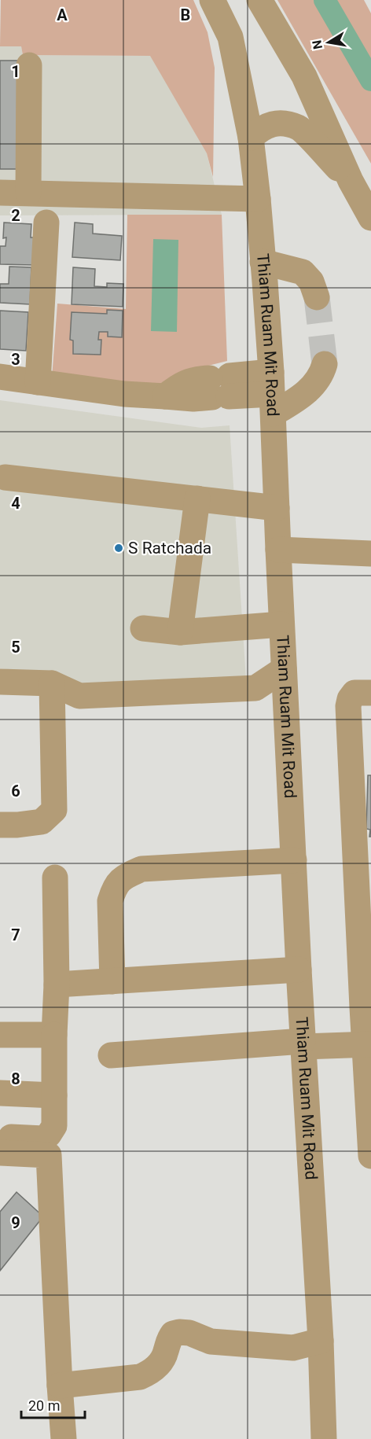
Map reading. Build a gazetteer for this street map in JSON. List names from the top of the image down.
{
  "streets": {
    "street": ["Thiam Ruam Mit Road"]
  },
  "places": ["S Ratchada"],
  "scale_bar": "20 m",
  "north": "left",
  "grid": {
    "columns": ["A", "B"],
    "rows": [
      "1",
      "2",
      "3",
      "4",
      "5",
      "6",
      "7",
      "8",
      "9"
    ]
  }
}
